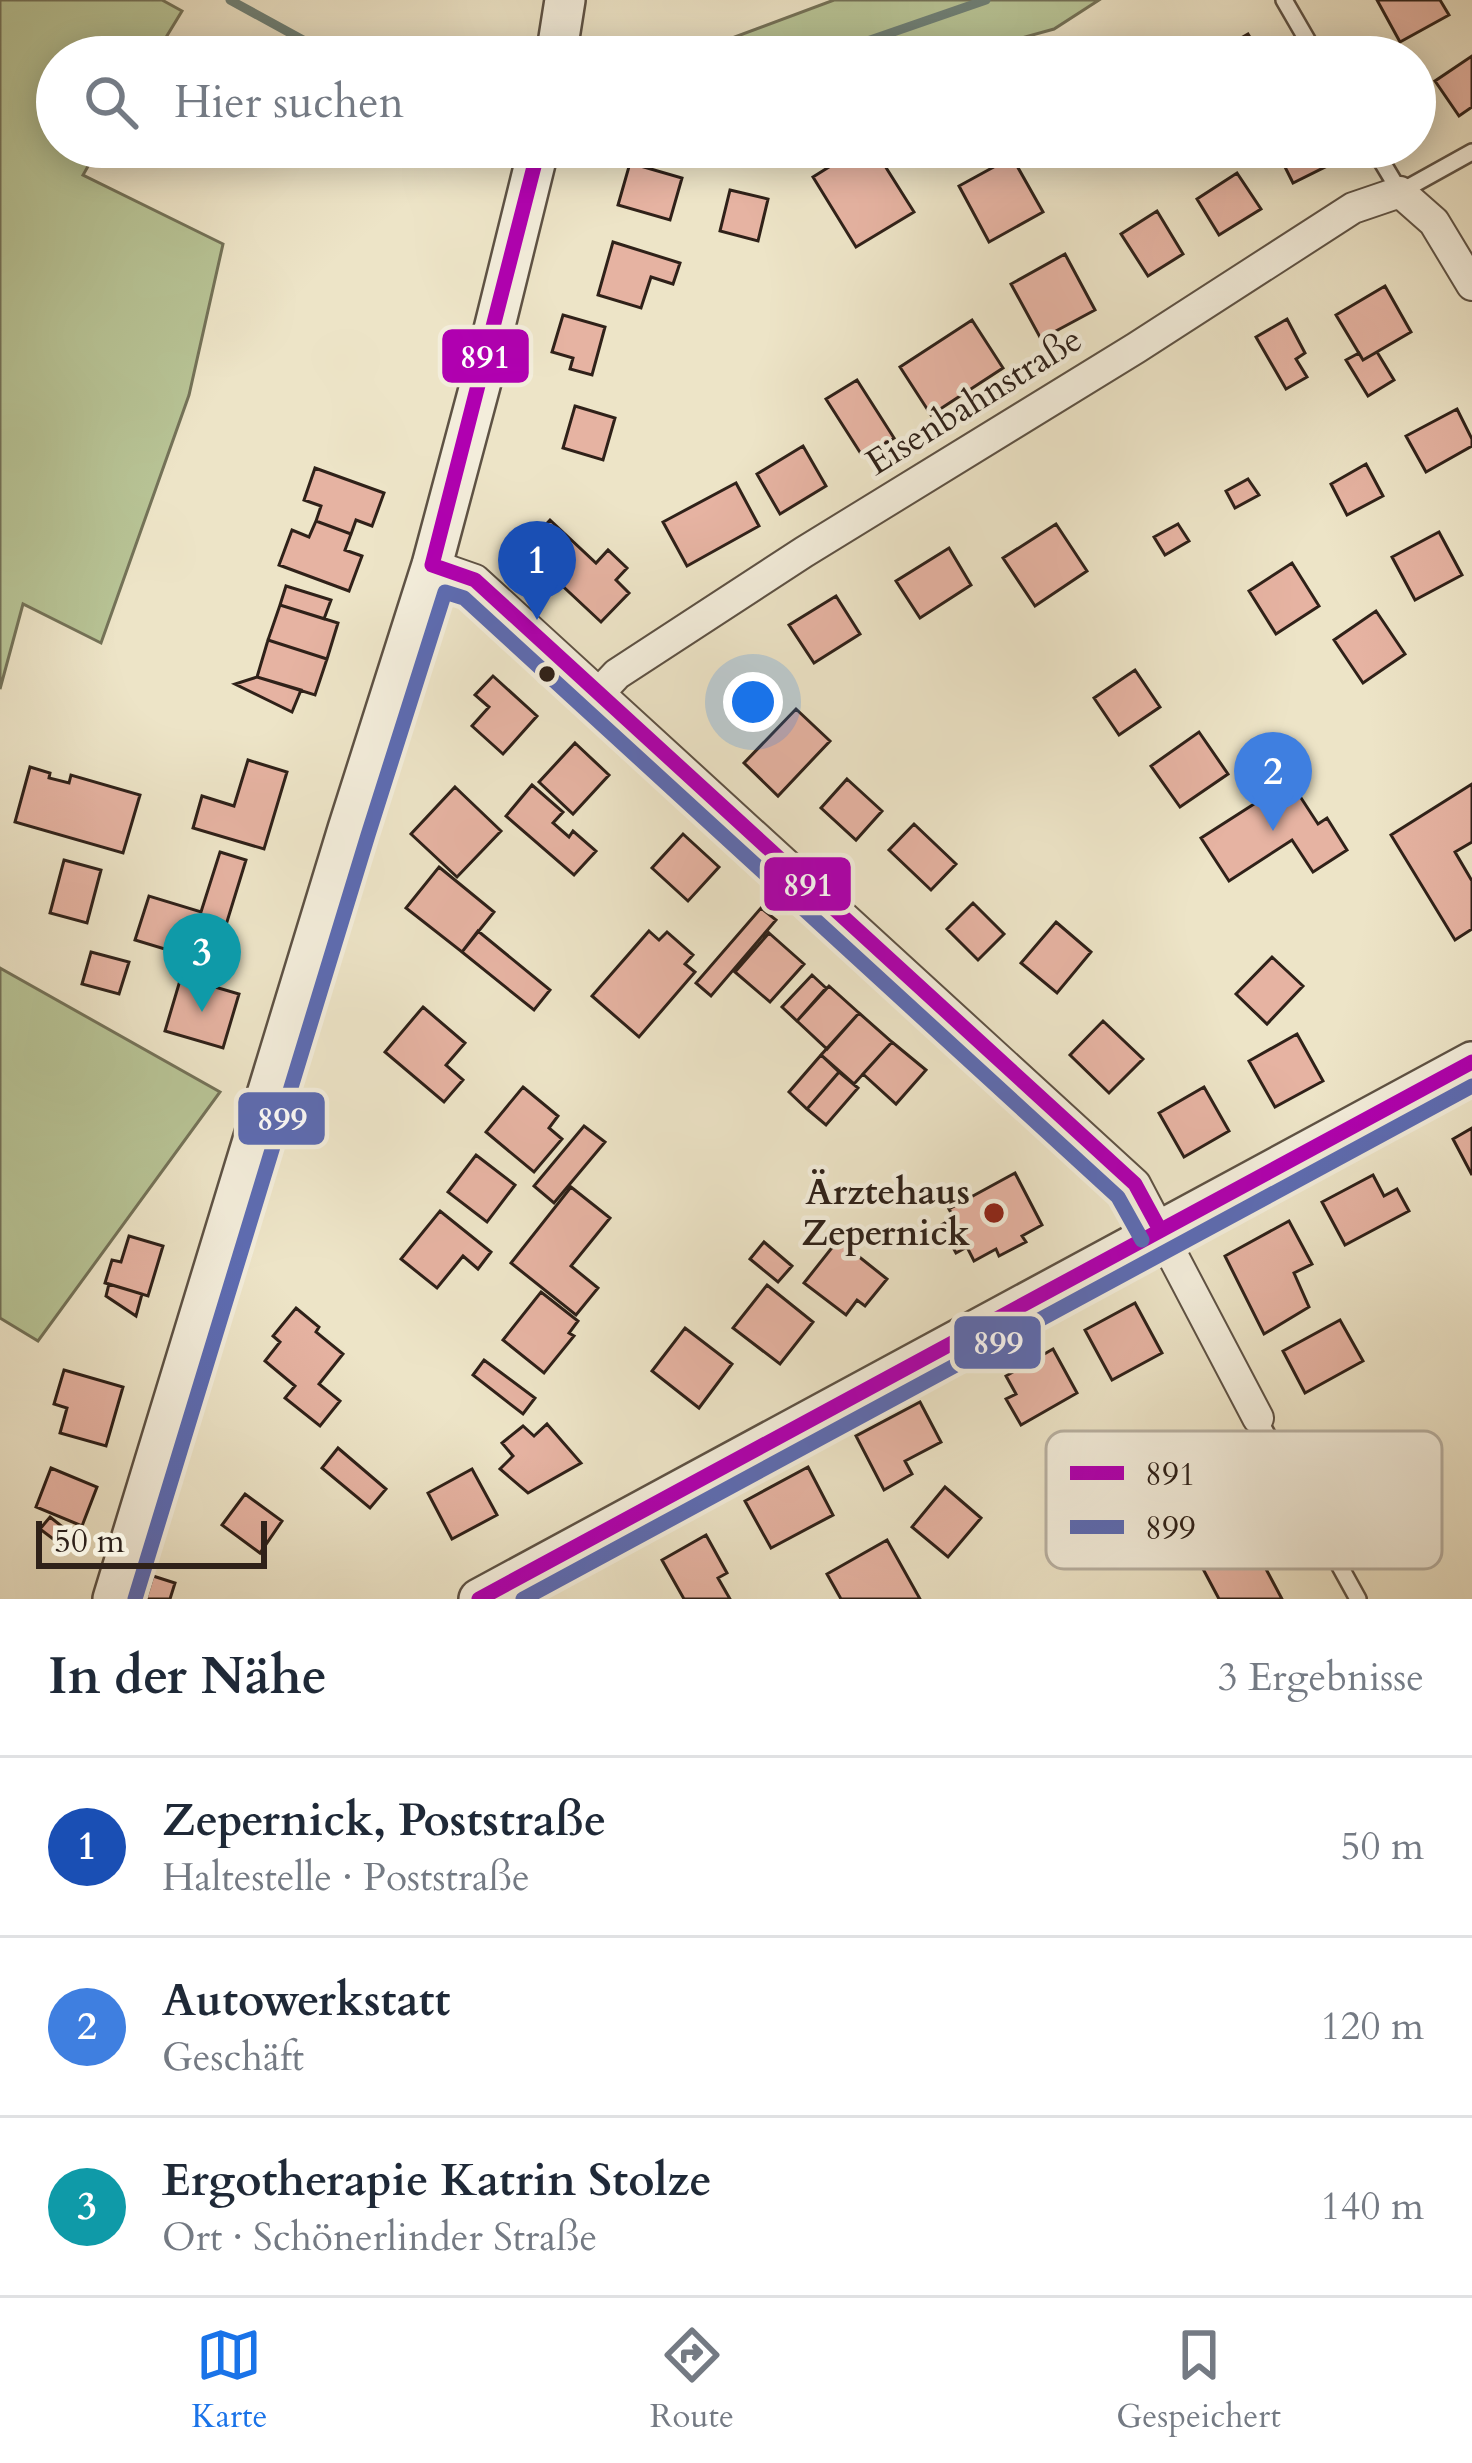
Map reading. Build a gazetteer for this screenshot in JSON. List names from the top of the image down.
{
  "streets": {
    "street": ["Eisenbahnstraße"]
  },
  "places": ["Ärztehaus Zepernick"],
  "lines": ["transit line 891", "transit line 899"],
  "legend": ["891", "899"],
  "scale_bar": "50 m",
  "page": {
    "search": "Hier suchen",
    "pins": ["1", "2", "3"],
    "scale": "50 m",
    "heading": ["In der Nähe", "3 Ergebnisse"],
    "list": [
      {
        "mark": "1",
        "name": "Zepernick, Poststraße",
        "note": "Haltestelle · Poststraße",
        "value": "50 m"
      },
      {
        "mark": "2",
        "name": "Autowerkstatt",
        "note": "Geschäft",
        "value": "120 m"
      },
      {
        "mark": "3",
        "name": "Ergotherapie Katrin Stolze",
        "note": "Ort · Schönerlinder Straße",
        "value": "140 m"
      }
    ],
    "nav": ["Karte", "Route", "Gespeichert"]
  }
}
